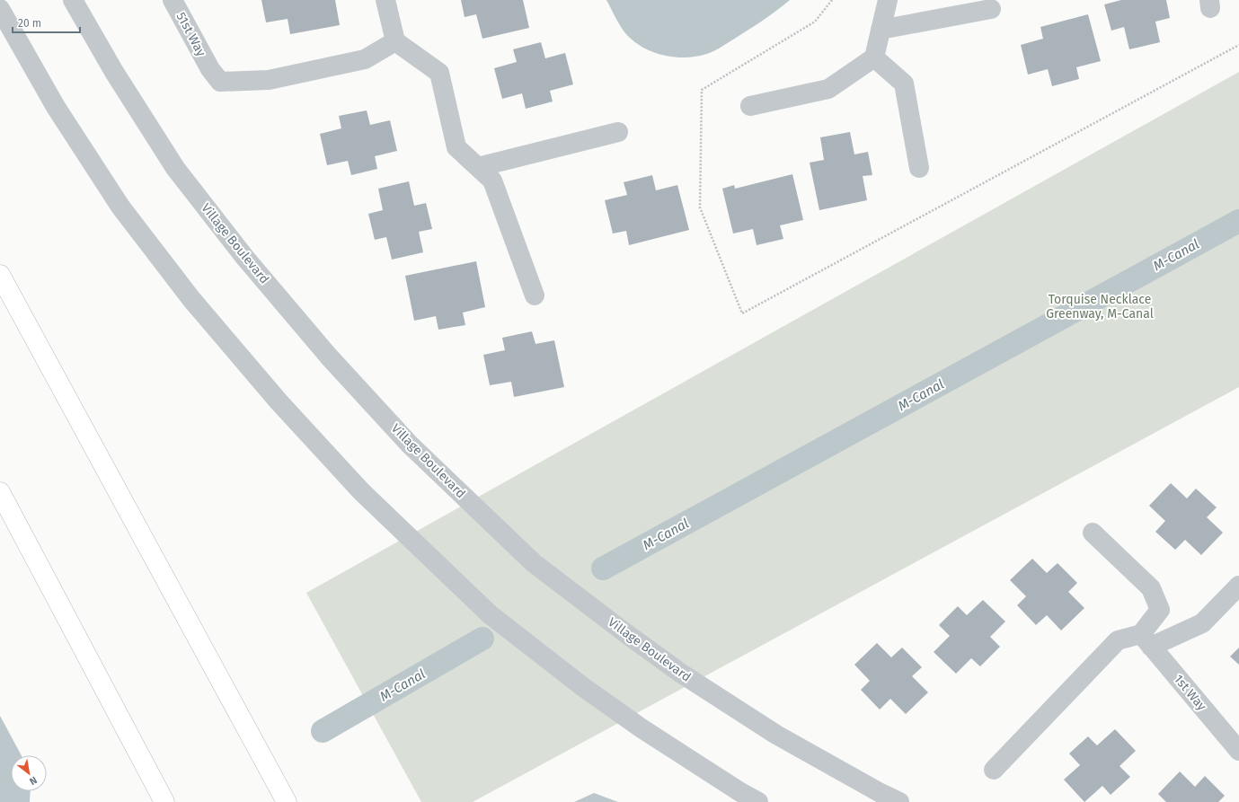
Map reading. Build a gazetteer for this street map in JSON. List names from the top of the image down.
{
  "streets": {
    "street": ["51st Way", "Village Boulevard", "1st Way"]
  },
  "water": ["M-Canal"],
  "parks": ["Torquise Necklace Greenway, M-Canal"],
  "scale_bar": "20 m",
  "north": "bottom right"
}
